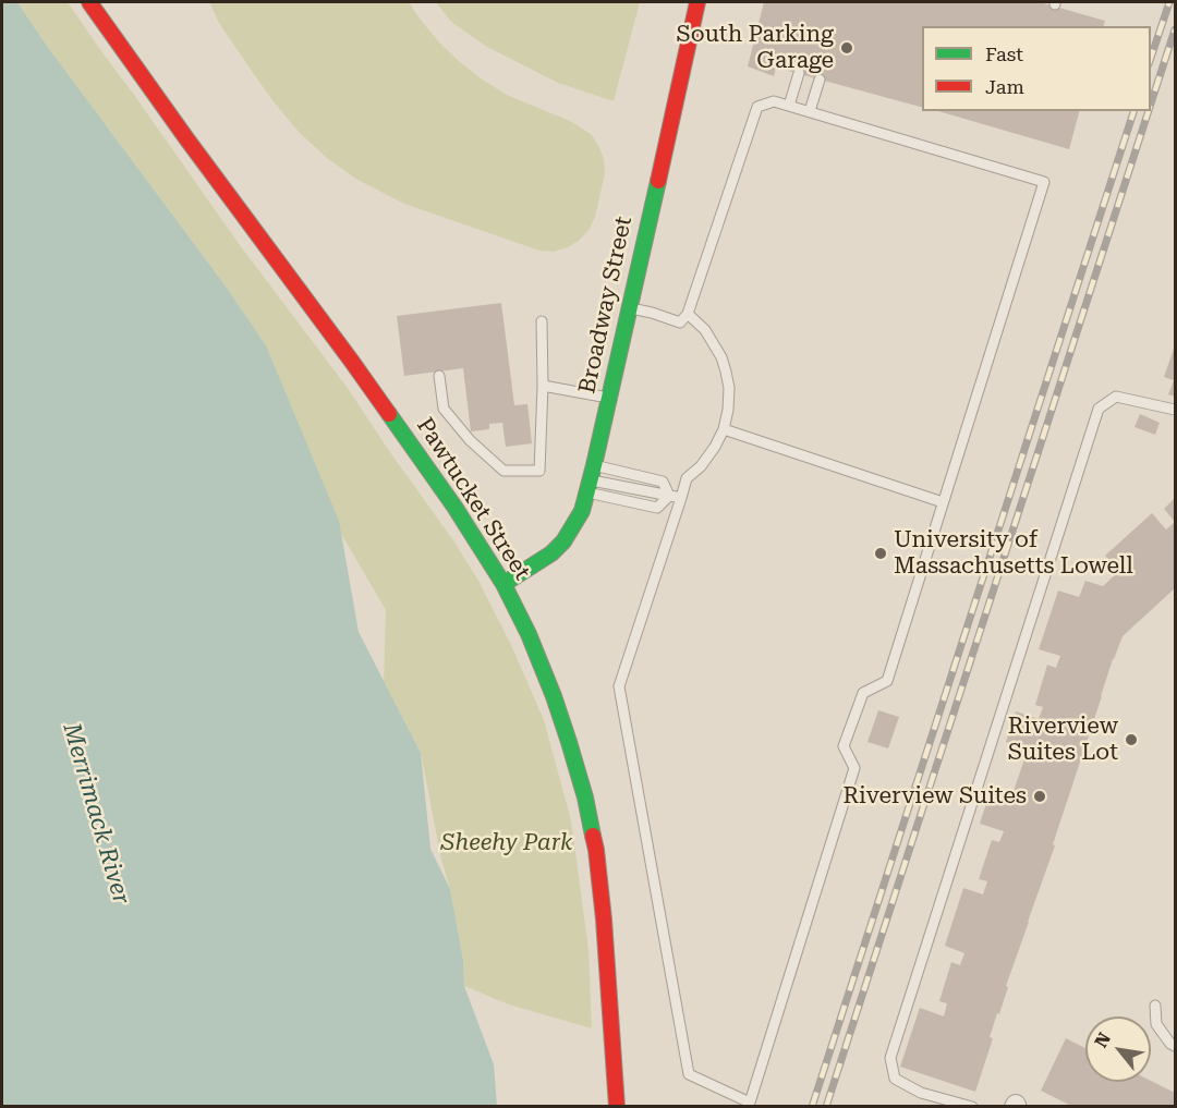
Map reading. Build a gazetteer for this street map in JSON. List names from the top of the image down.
{
  "streets": {
    "main road": ["Broadway Street", "Pawtucket Street"]
  },
  "crossings": [
    ["Broadway Street", "Pawtucket Street"]
  ],
  "water": ["Merrimack River"],
  "parks": ["Sheehy Park"],
  "places": [
    "South Parking Garage",
    "University of Massachusetts Lowell",
    "Riverview Suites Lot",
    "Riverview Suites"
  ],
  "legend": ["Fast", "Jam"],
  "north": "top left"
}
